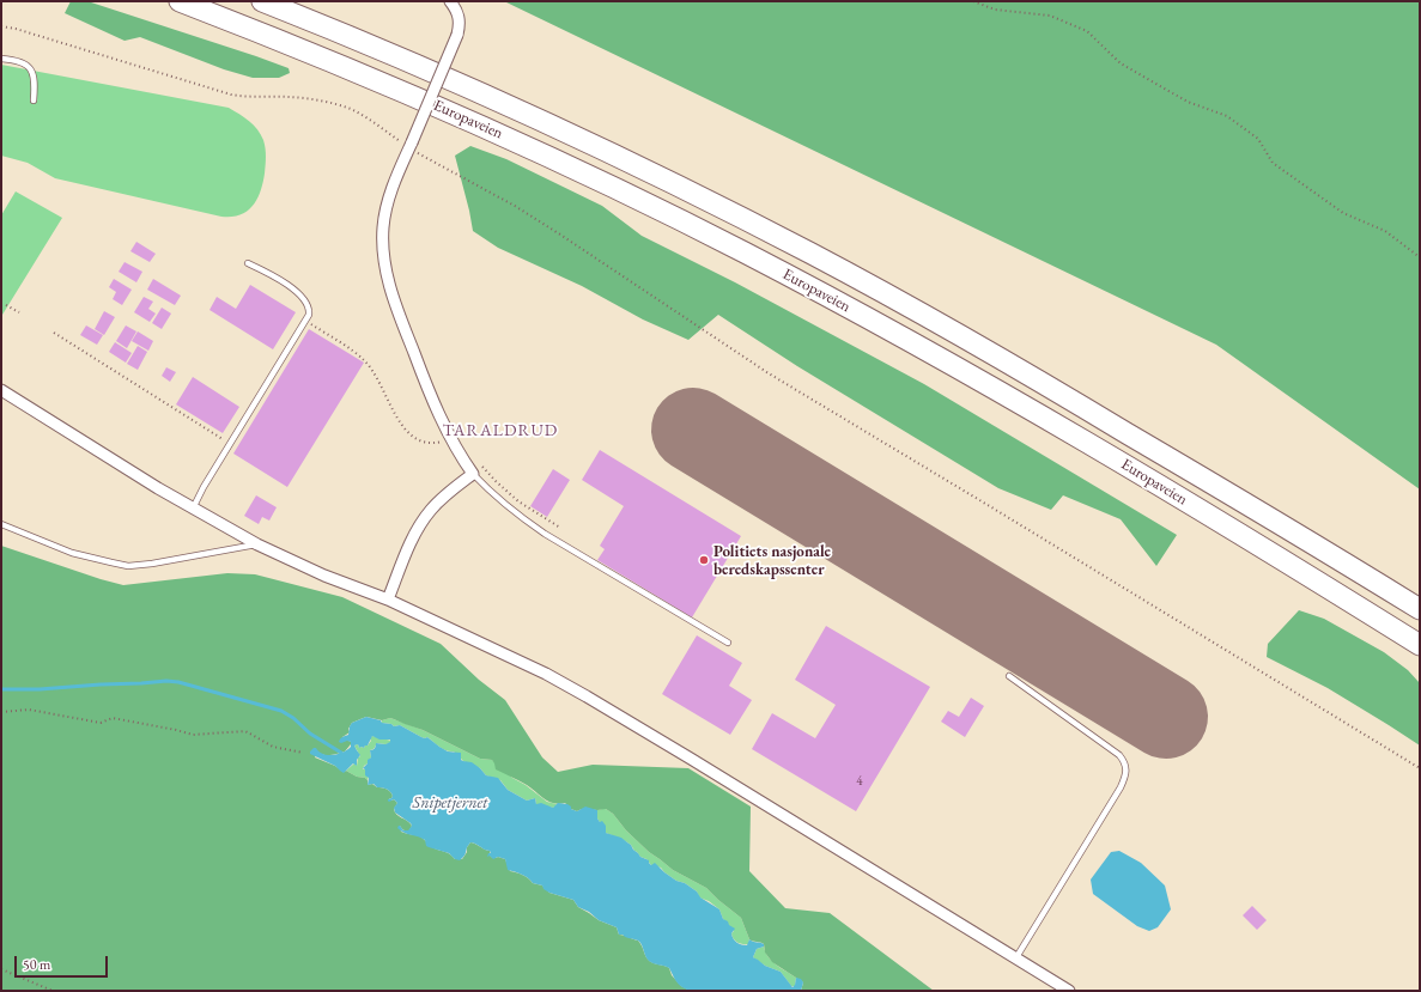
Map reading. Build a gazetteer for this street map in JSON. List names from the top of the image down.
{
  "streets": {
    "highway": ["Europaveien"]
  },
  "districts": ["TARALDRUD"],
  "water": ["Snipetjernet"],
  "places": ["Politiets nasjonale beredskapssenter"],
  "house_numbers": ["4"],
  "scale_bar": "50 m"
}
